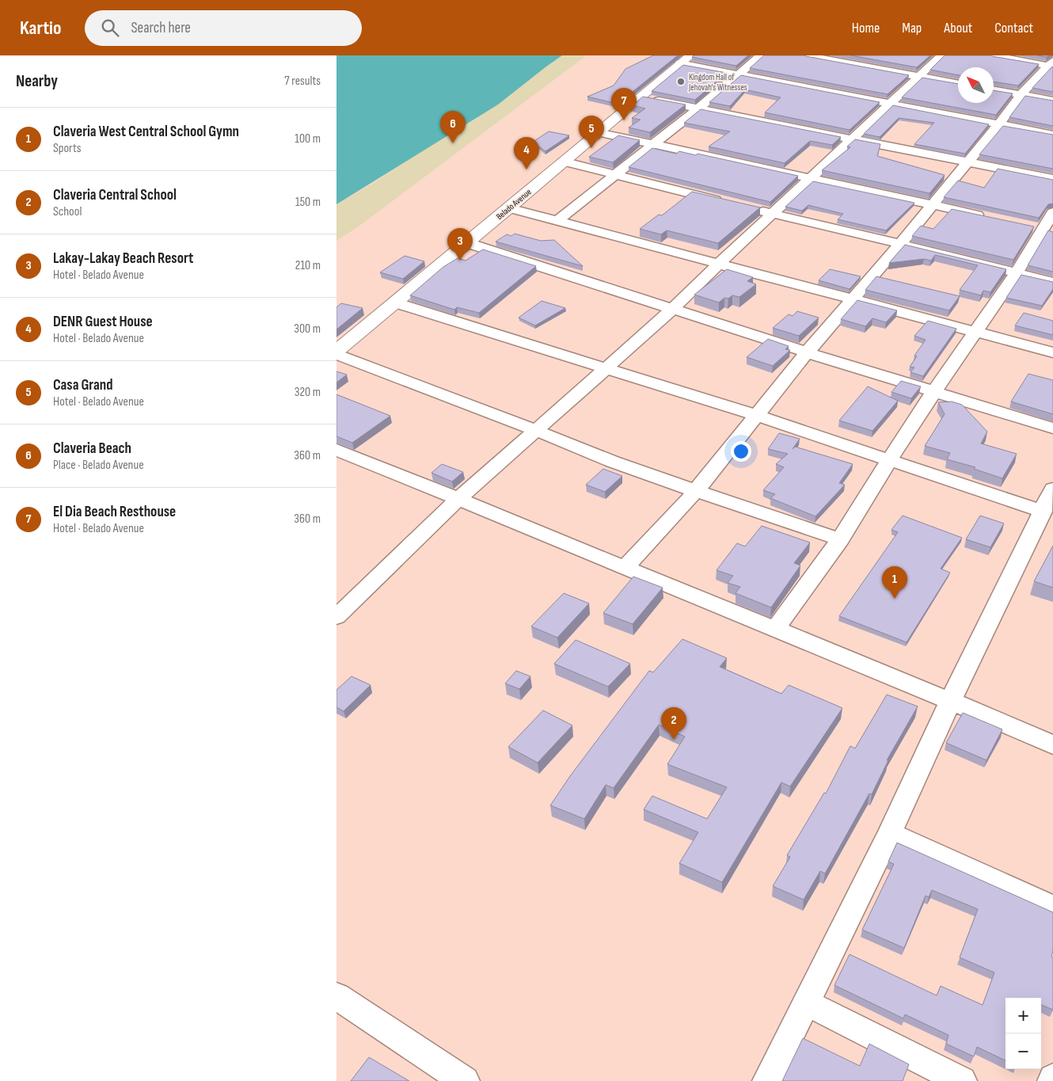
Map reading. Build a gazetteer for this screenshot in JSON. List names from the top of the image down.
{
  "streets": {
    "street": ["Belado Avenue"]
  },
  "places": ["Kingdom Hall of Jehovah's Witnesses"],
  "north": "top left",
  "page": {
    "header": "Kartio",
    "search": "Search here",
    "nav": [
      "Home",
      "Map",
      "About",
      "Contact"
    ],
    "heading": ["Nearby", "7 results"],
    "pins": [
      "7",
      "6",
      "5",
      "4",
      "3",
      "1",
      "2"
    ],
    "list": [
      {
        "mark": "1",
        "name": "Claveria West Central School Gymn",
        "note": "Sports",
        "value": "100 m"
      },
      {
        "mark": "2",
        "name": "Claveria Central School",
        "note": "School",
        "value": "150 m"
      },
      {
        "mark": "3",
        "name": "Lakay-Lakay Beach Resort",
        "note": "Hotel · Belado Avenue",
        "value": "210 m"
      },
      {
        "mark": "4",
        "name": "DENR Guest House",
        "note": "Hotel · Belado Avenue",
        "value": "300 m"
      },
      {
        "mark": "5",
        "name": "Casa Grand",
        "note": "Hotel · Belado Avenue",
        "value": "320 m"
      },
      {
        "mark": "6",
        "name": "Claveria Beach",
        "note": "Place · Belado Avenue",
        "value": "360 m"
      },
      {
        "mark": "7",
        "name": "El Dia Beach Resthouse",
        "note": "Hotel · Belado Avenue",
        "value": "360 m"
      }
    ],
    "map_buttons": ["+", "−"]
  }
}
